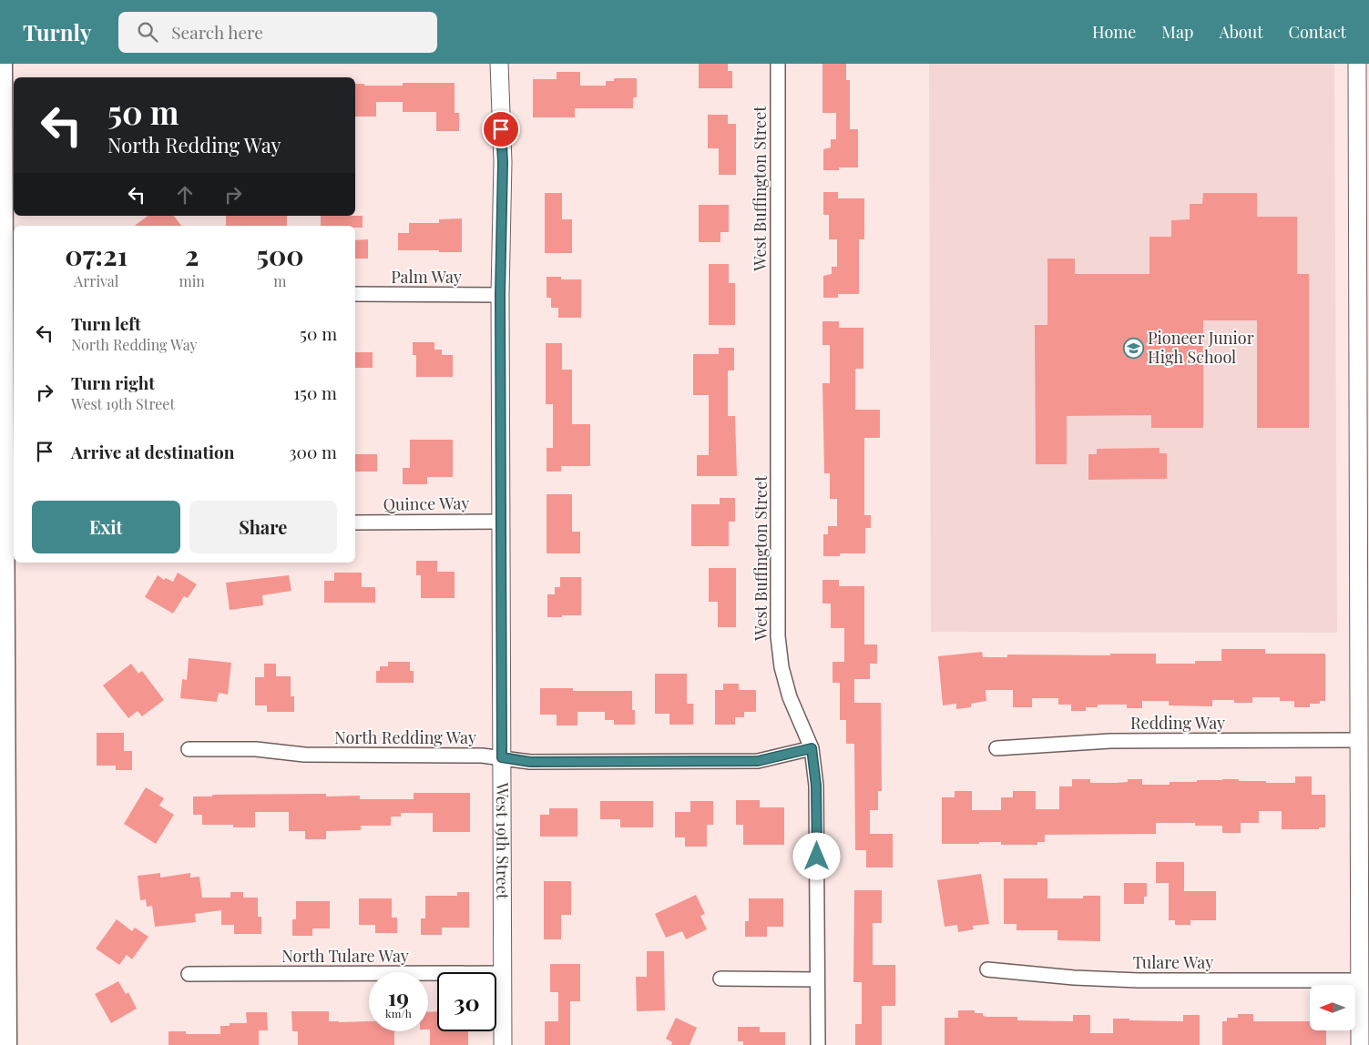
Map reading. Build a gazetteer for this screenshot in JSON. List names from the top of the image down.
{
  "streets": {
    "main road": ["West 19th Street"],
    "street": [
      "West Buffington Street",
      "Palm Way",
      "Quince Way",
      "Redding Way",
      "North Redding Way",
      "North Tulare Way",
      "Tulare Way"
    ]
  },
  "crossings": [
    ["West Buffington Street", "North Redding Way"],
    ["Palm Way", "West 19th Street"],
    ["Quince Way", "West 19th Street"],
    ["North Redding Way", "West 19th Street"],
    ["West 19th Street", "North Tulare Way"]
  ],
  "places": {
    "school or university": ["Pioneer Junior High School"]
  },
  "north": "left",
  "page": {
    "header": "Turnly",
    "search": "Search here",
    "nav": [
      "Home",
      "Map",
      "About",
      "Contact"
    ],
    "turn": ["50 m", "North Redding Way"],
    "eta": [
      "07:21",
      "Arrival",
      "2",
      "min",
      "500",
      "m"
    ],
    "list": [
      {
        "name": "Turn left",
        "note": "North Redding Way",
        "value": "50 m"
      },
      {
        "name": "Turn right",
        "note": "West 19th Street",
        "value": "150 m"
      },
      {
        "name": "Arrive at destination",
        "value": "300 m"
      }
    ],
    "buttons": ["Exit", "Share"],
    "speed": "19 km/h",
    "limit": "30"
  }
}
